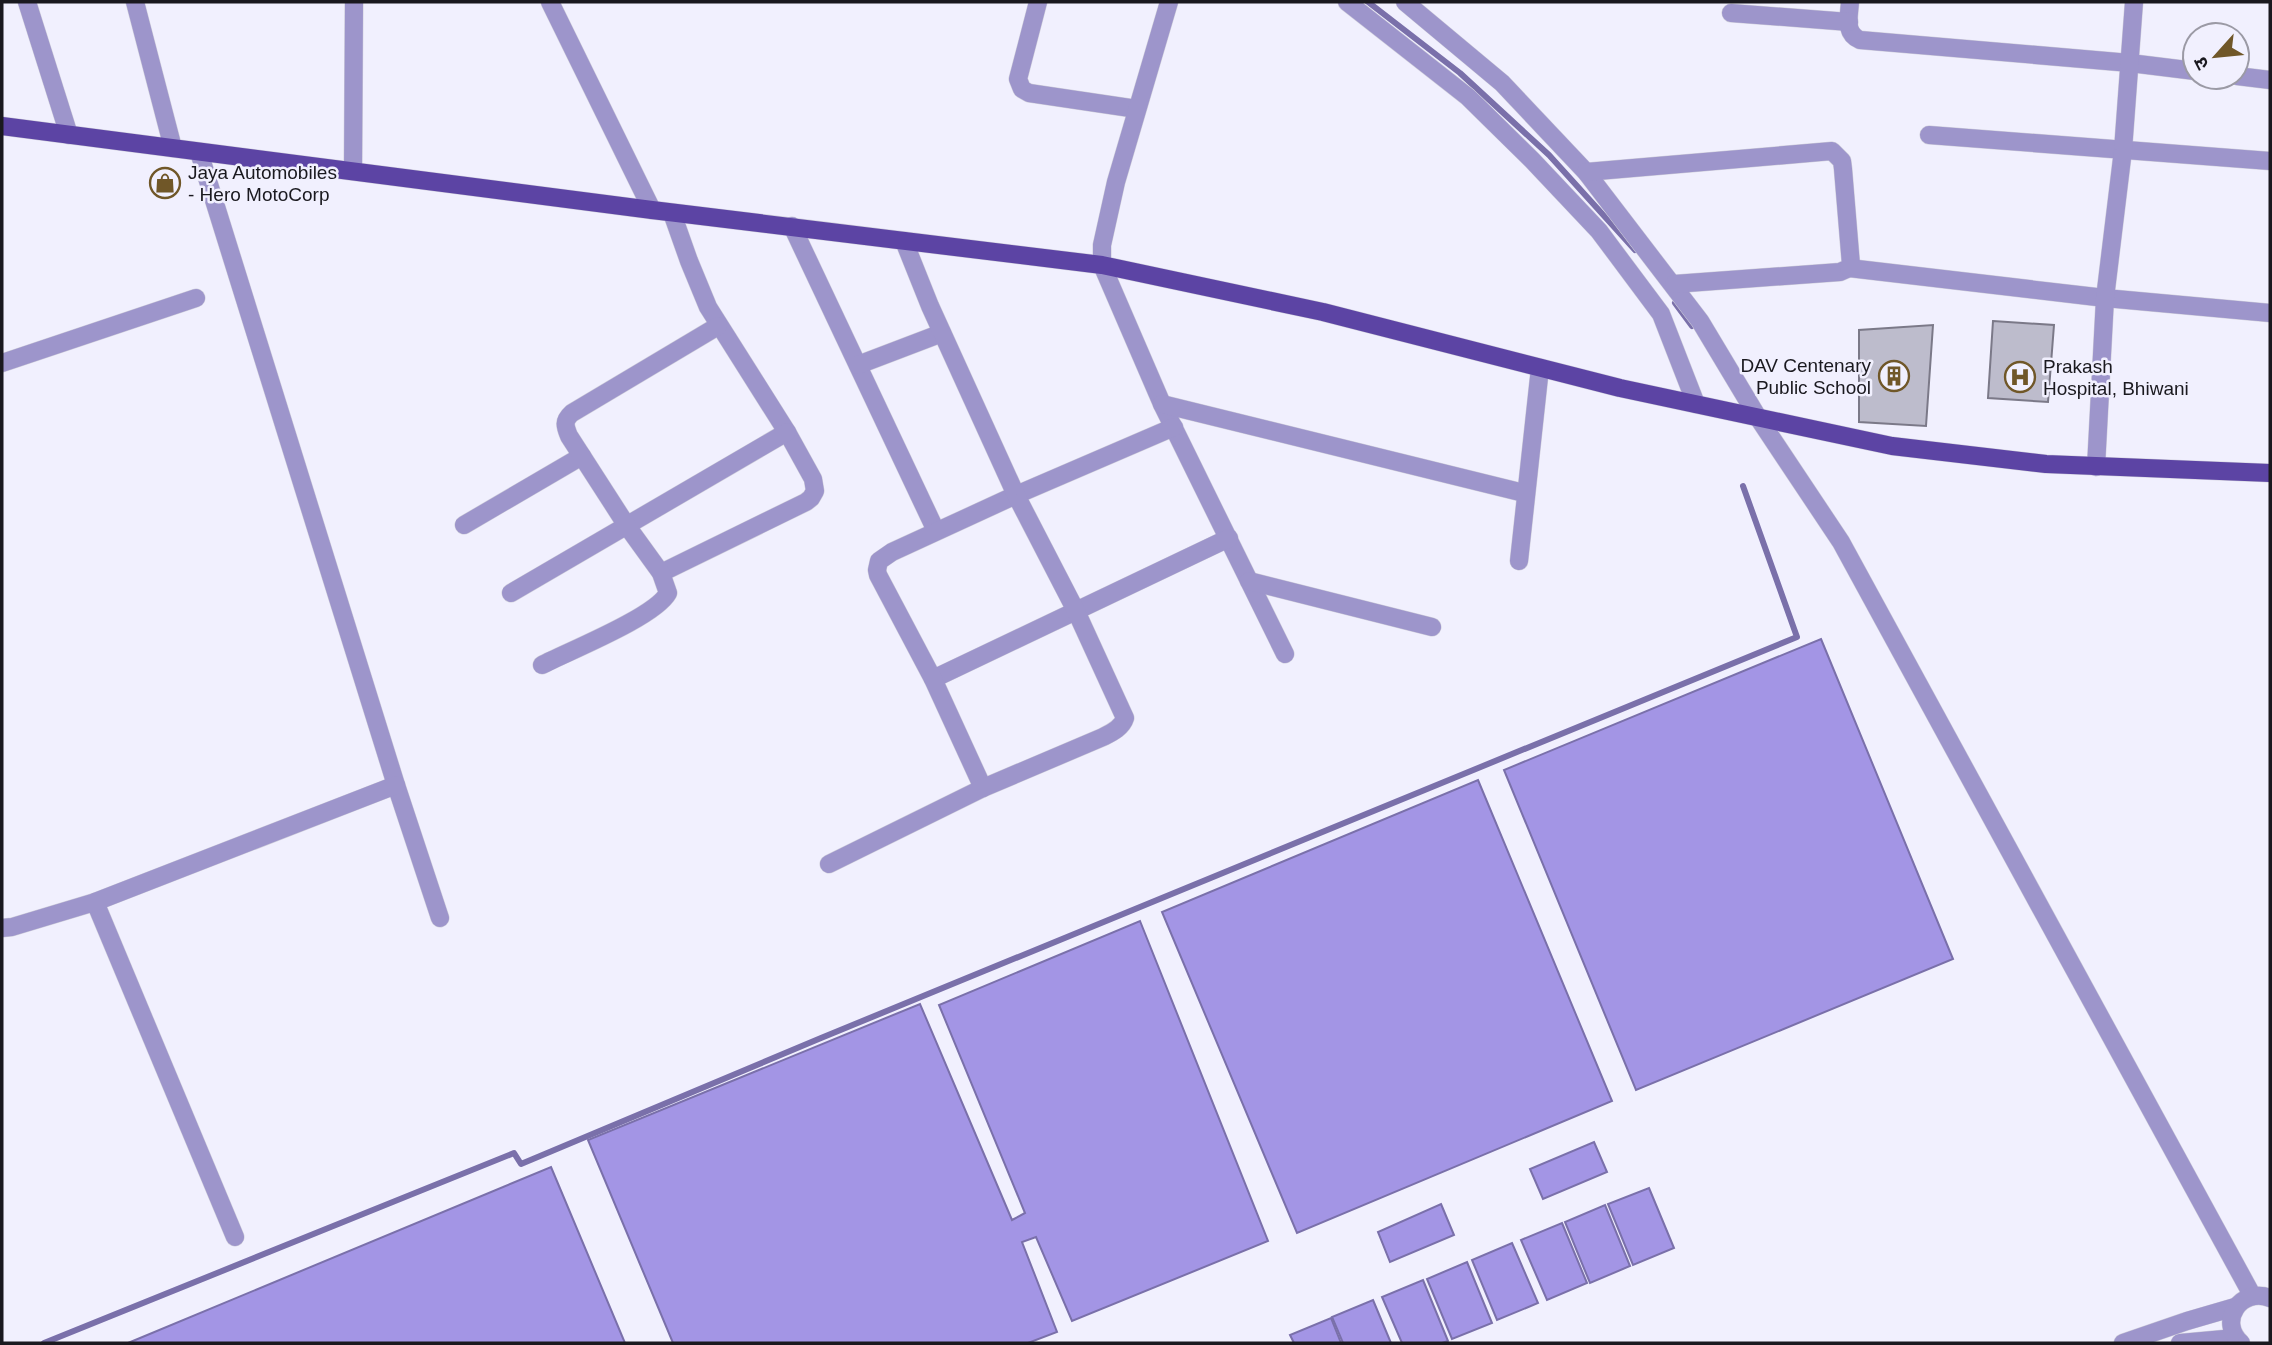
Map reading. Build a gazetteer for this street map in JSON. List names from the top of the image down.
{
  "places": {
    "shop": ["Jaya Automobiles - Hero MotoCorp"],
    "building": ["DAV Centenary Public School"],
    "hospital": ["Prakash Hospital, Bhiwani"]
  },
  "north": "bottom left"
}
